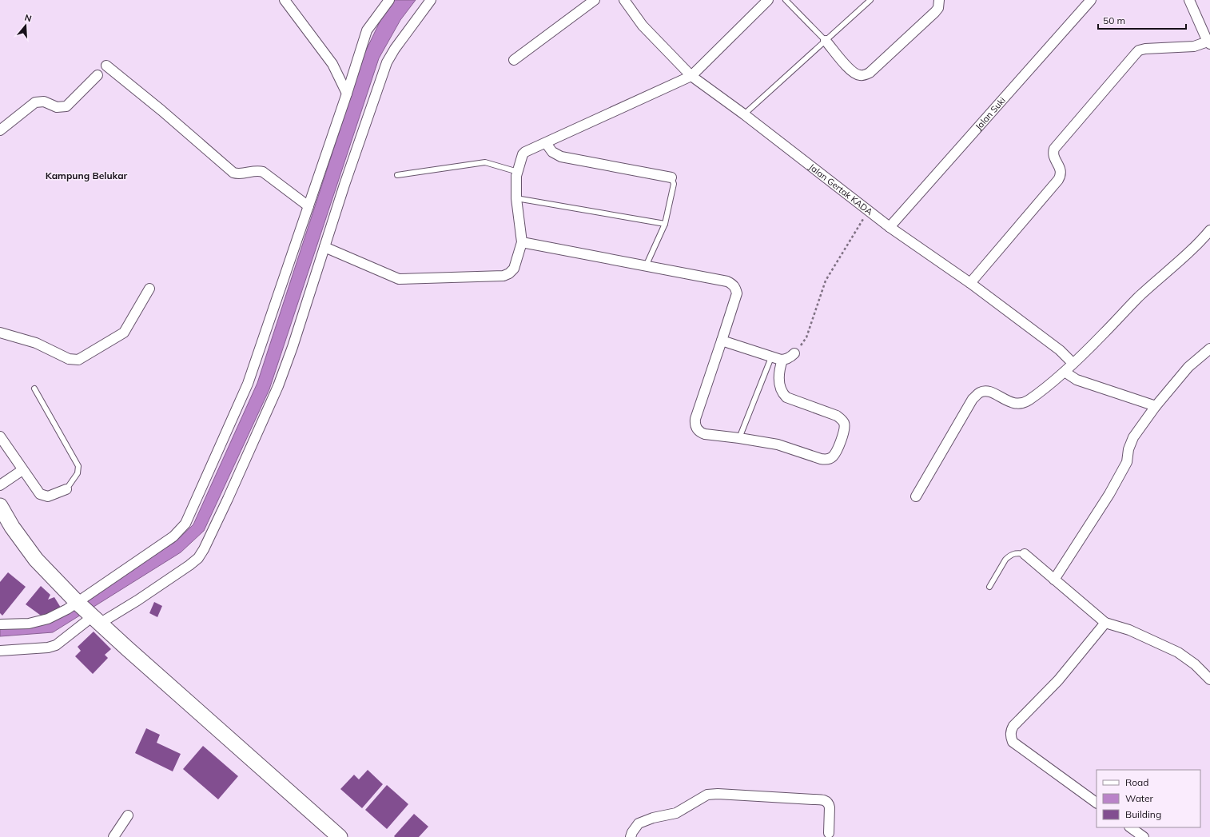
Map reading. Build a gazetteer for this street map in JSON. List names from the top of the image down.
{
  "streets": {
    "street": ["Jalan Suki", "Jalan Gertak KADA"]
  },
  "crossings": [
    ["Jalan Suki", "Jalan Gertak KADA"]
  ],
  "districts": ["Kampung Belukar"],
  "legend": ["Road", "Water", "Building"],
  "scale_bar": "50 m",
  "north": "top"
}
